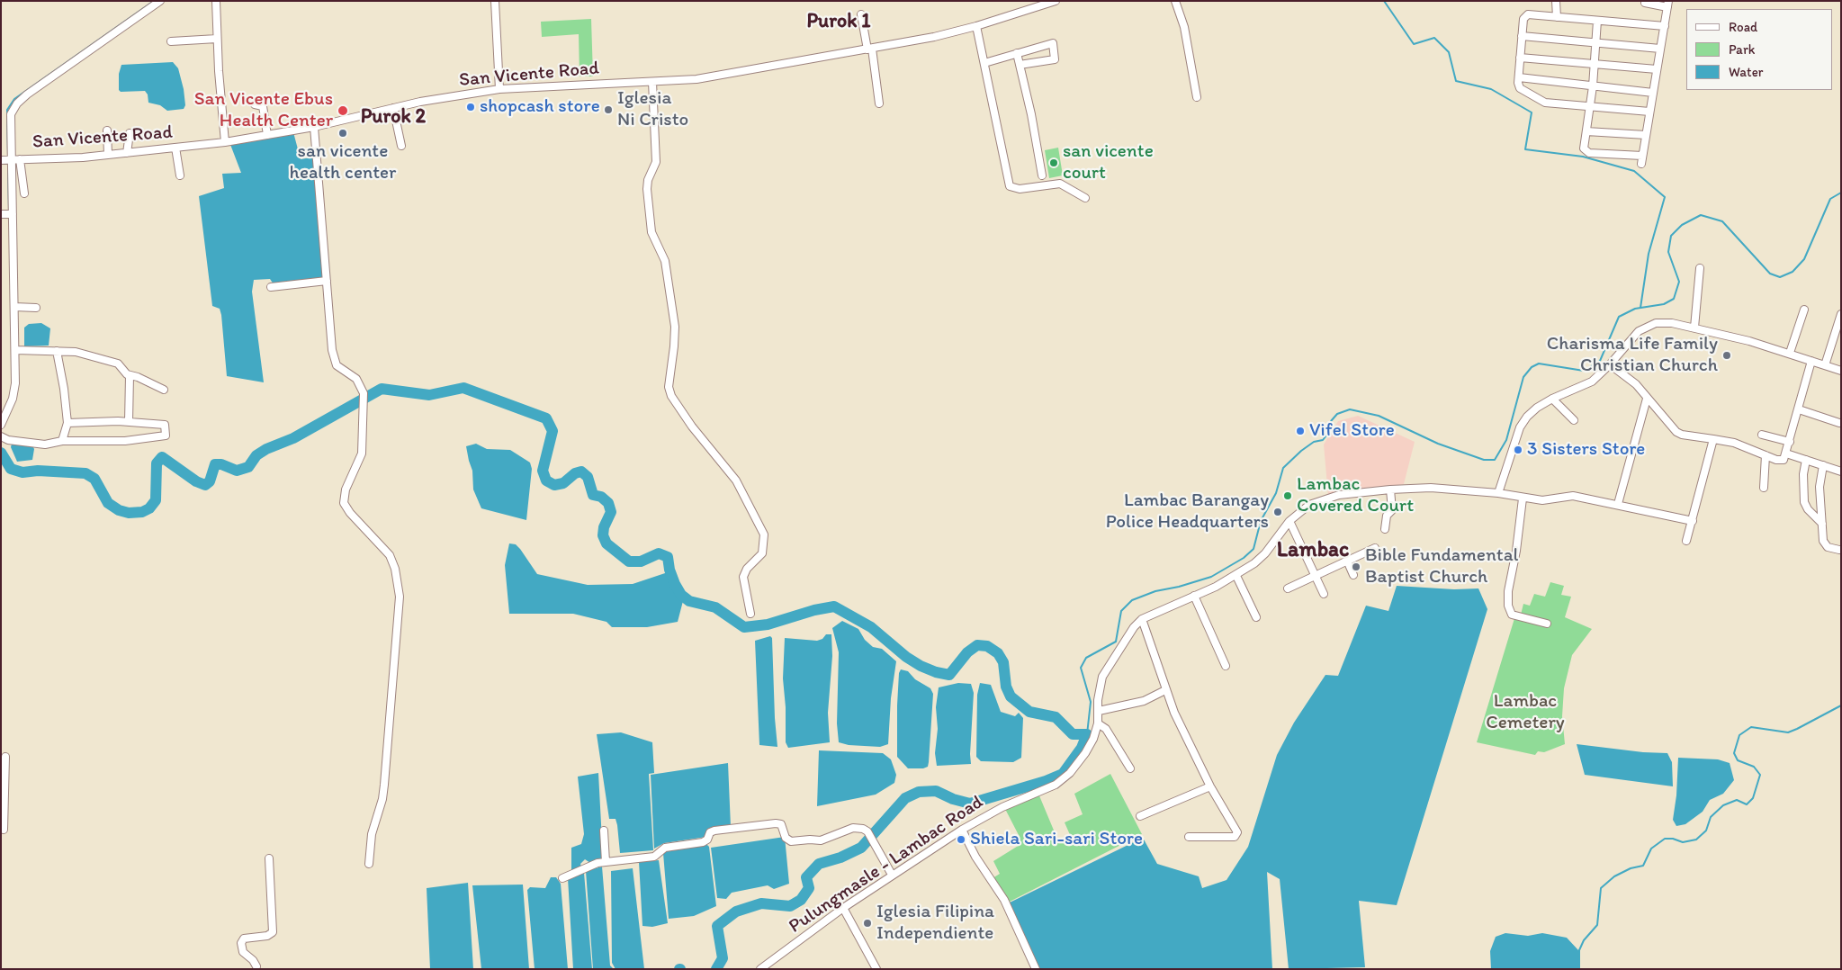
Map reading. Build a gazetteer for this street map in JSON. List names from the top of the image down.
{
  "streets": {
    "street": ["San Vicente Road", "Pulungmasle - Lambac Road"]
  },
  "districts": ["Purok 1", "Purok 2", "Lambac"],
  "parks": ["Lambac Cemetery"],
  "places": [
    "shopcash store",
    "Iglesia Ni Cristo",
    "San Vicente Ebus Health Center",
    "san vicente health center",
    "san vicente court",
    "Charisma Life Family Christian Church",
    "Vifel Store",
    "3 Sisters Store",
    "Lambac Covered Court",
    "Lambac Barangay Police Headquarters",
    "Bible Fundamental Baptist Church",
    "Shiela Sari-sari Store",
    "Iglesia Filipina Independiente"
  ],
  "legend": ["Road", "Park", "Water"]
}
